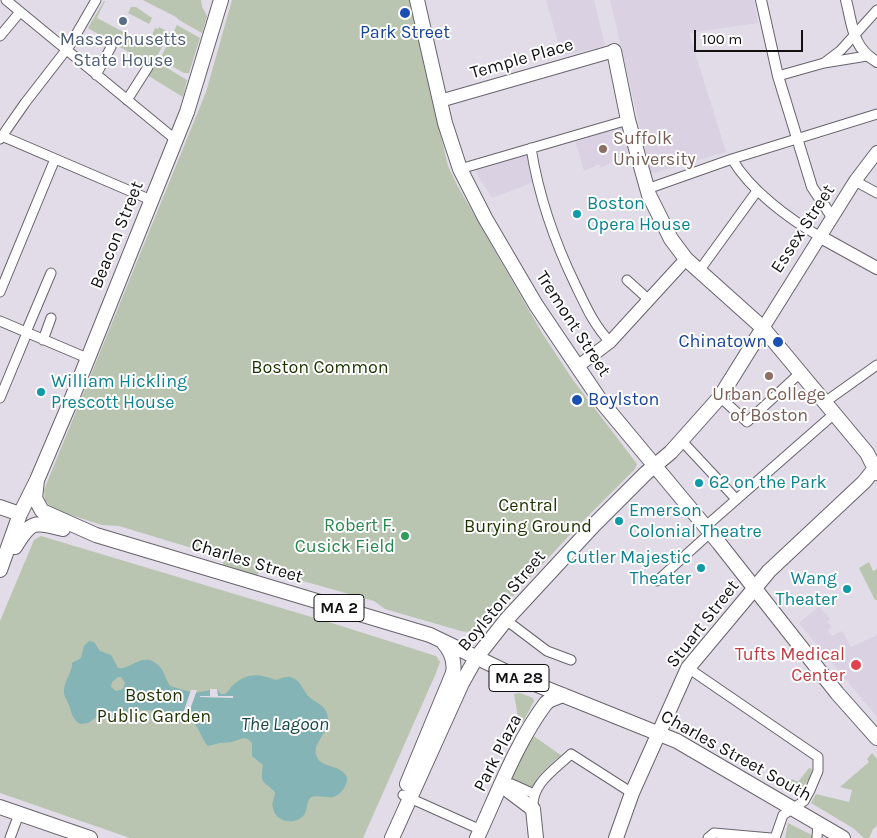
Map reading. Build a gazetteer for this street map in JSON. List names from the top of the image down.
{
  "streets": {
    "main road": [
      "Temple Place",
      "Essex Street",
      "Beacon Street",
      "Tremont Street",
      "Charles Street",
      "Boylston Street",
      "MA 2",
      "Stuart Street",
      "MA 28",
      "Park Plaza",
      "Charles Street South"
    ]
  },
  "crossings": [
    ["Temple Place", "Tremont Street"],
    ["Essex Street", "Boylston Street"],
    ["Beacon Street", "Charles Street"],
    ["Tremont Street", "Boylston Street"],
    ["Tremont Street", "Stuart Street"],
    ["Charles Street", "Boylston Street"],
    ["Charles Street", "Charles Street South"],
    ["Boylston Street", "Charles Street South"],
    ["Stuart Street", "Charles Street South"],
    ["Park Plaza", "Charles Street South"]
  ],
  "water": ["The Lagoon"],
  "parks": ["Boston Common", "Central Burying Ground", "Boston Public Garden"],
  "places": [
    "Park Street",
    "Massachusetts State House",
    "Suffolk University",
    "Boston Opera House",
    "Chinatown",
    "Urban College of Boston",
    "William Hickling Prescott House",
    "Boylston",
    "62 on the Park",
    "Emerson Colonial Theatre",
    "Robert F. Cusick Field",
    "Cutler Majestic Theater",
    "Wang Theater",
    "Tufts Medical Center"
  ],
  "scale_bar": "100 m"
}
